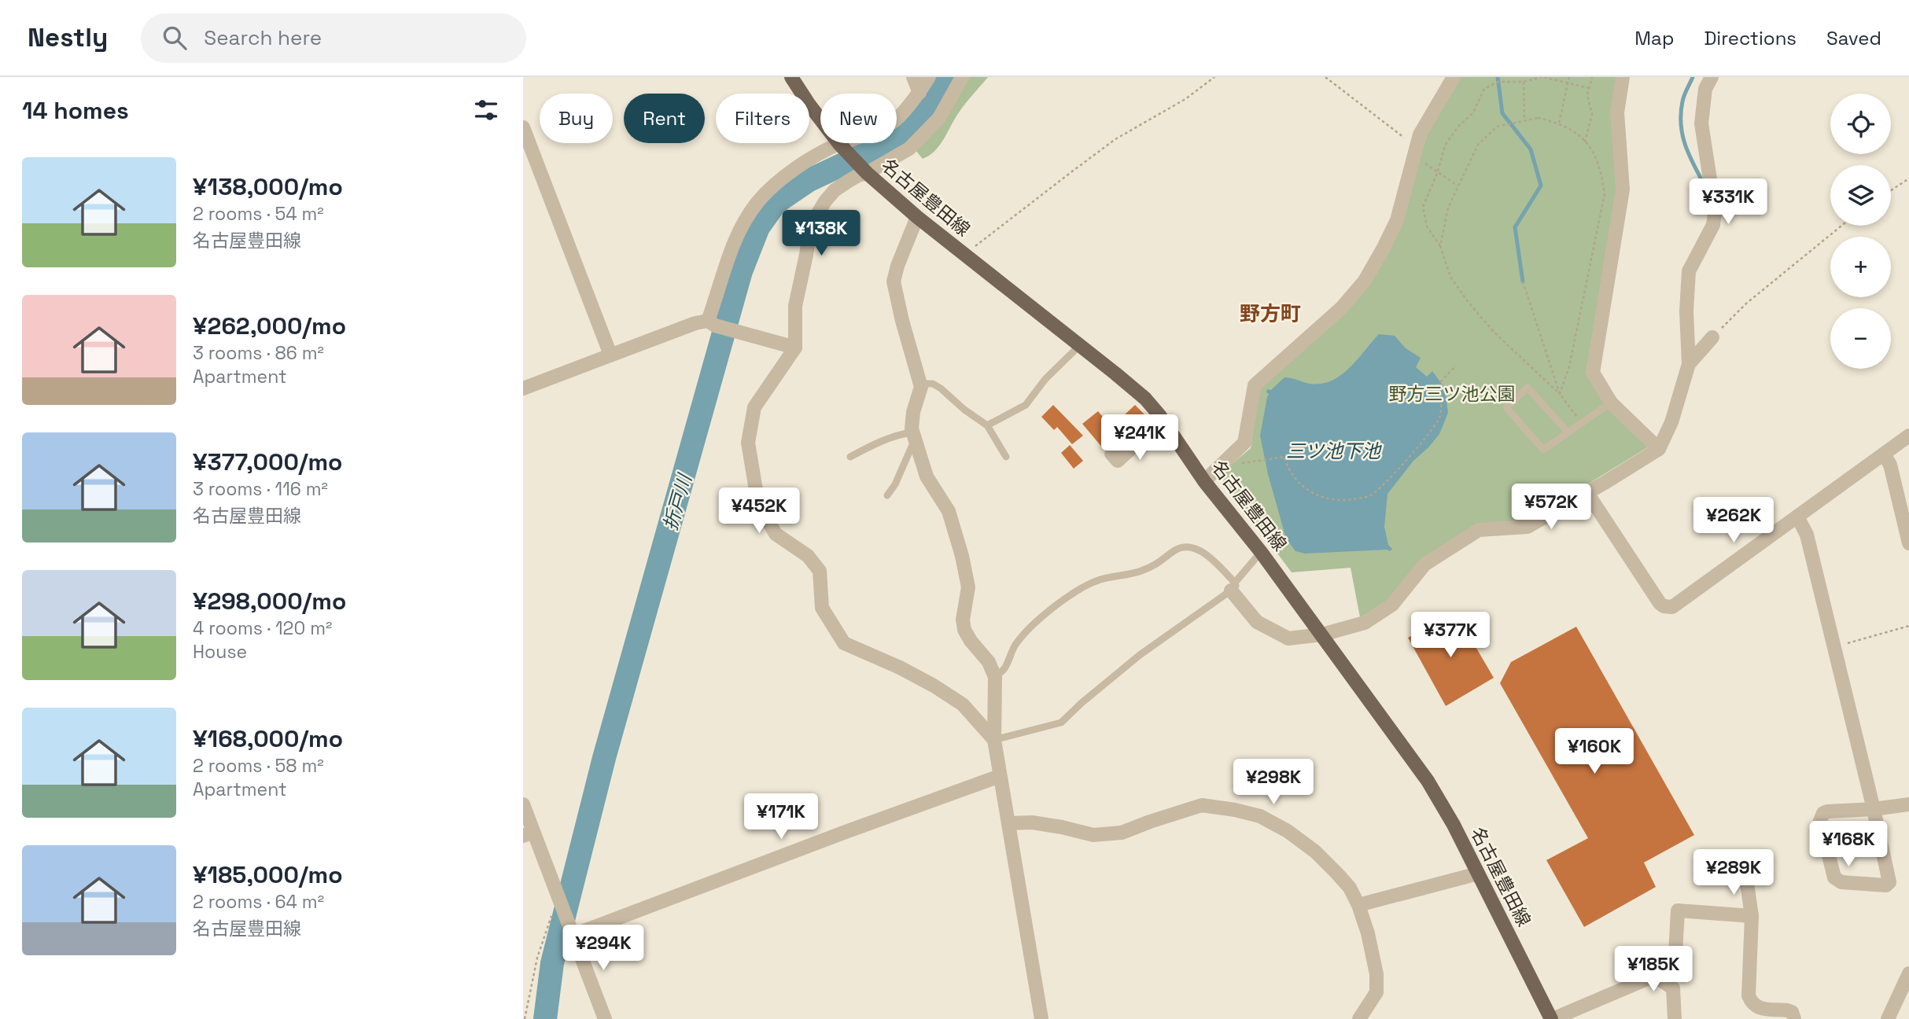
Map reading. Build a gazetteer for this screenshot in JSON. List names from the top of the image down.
{
  "streets": {
    "main road": ["名古屋豊田線"]
  },
  "districts": ["野方町"],
  "water": ["三ツ池下池", "折戸川"],
  "parks": ["野方三ツ池公園"],
  "page": {
    "header": "Nestly",
    "search": "Search here",
    "nav": ["Map", "Directions", "Saved"],
    "heading": "14 homes",
    "map_buttons": ["+", "−"],
    "chip": [
      "Buy",
      "Rent",
      "Filters",
      "New"
    ],
    "list": [
      {
        "name": "¥138,000/mo",
        "note": "2 rooms · 54 m² · 名古屋豊田線"
      },
      {
        "name": "¥262,000/mo",
        "note": "3 rooms · 86 m² · Apartment"
      },
      {
        "name": "¥377,000/mo",
        "note": "3 rooms · 116 m² · 名古屋豊田線"
      },
      {
        "name": "¥298,000/mo",
        "note": "4 rooms · 120 m² · House"
      },
      {
        "name": "¥168,000/mo",
        "note": "2 rooms · 58 m² · Apartment"
      },
      {
        "name": "¥185,000/mo",
        "note": "2 rooms · 64 m² · 名古屋豊田線"
      }
    ],
    "price": [
      "¥331K",
      "¥138K",
      "¥241K",
      "¥572K",
      "¥452K",
      "¥262K",
      "¥377K",
      "¥160K",
      "¥298K",
      "¥171K",
      "¥168K",
      "¥289K",
      "¥294K",
      "¥185K"
    ]
  }
}
